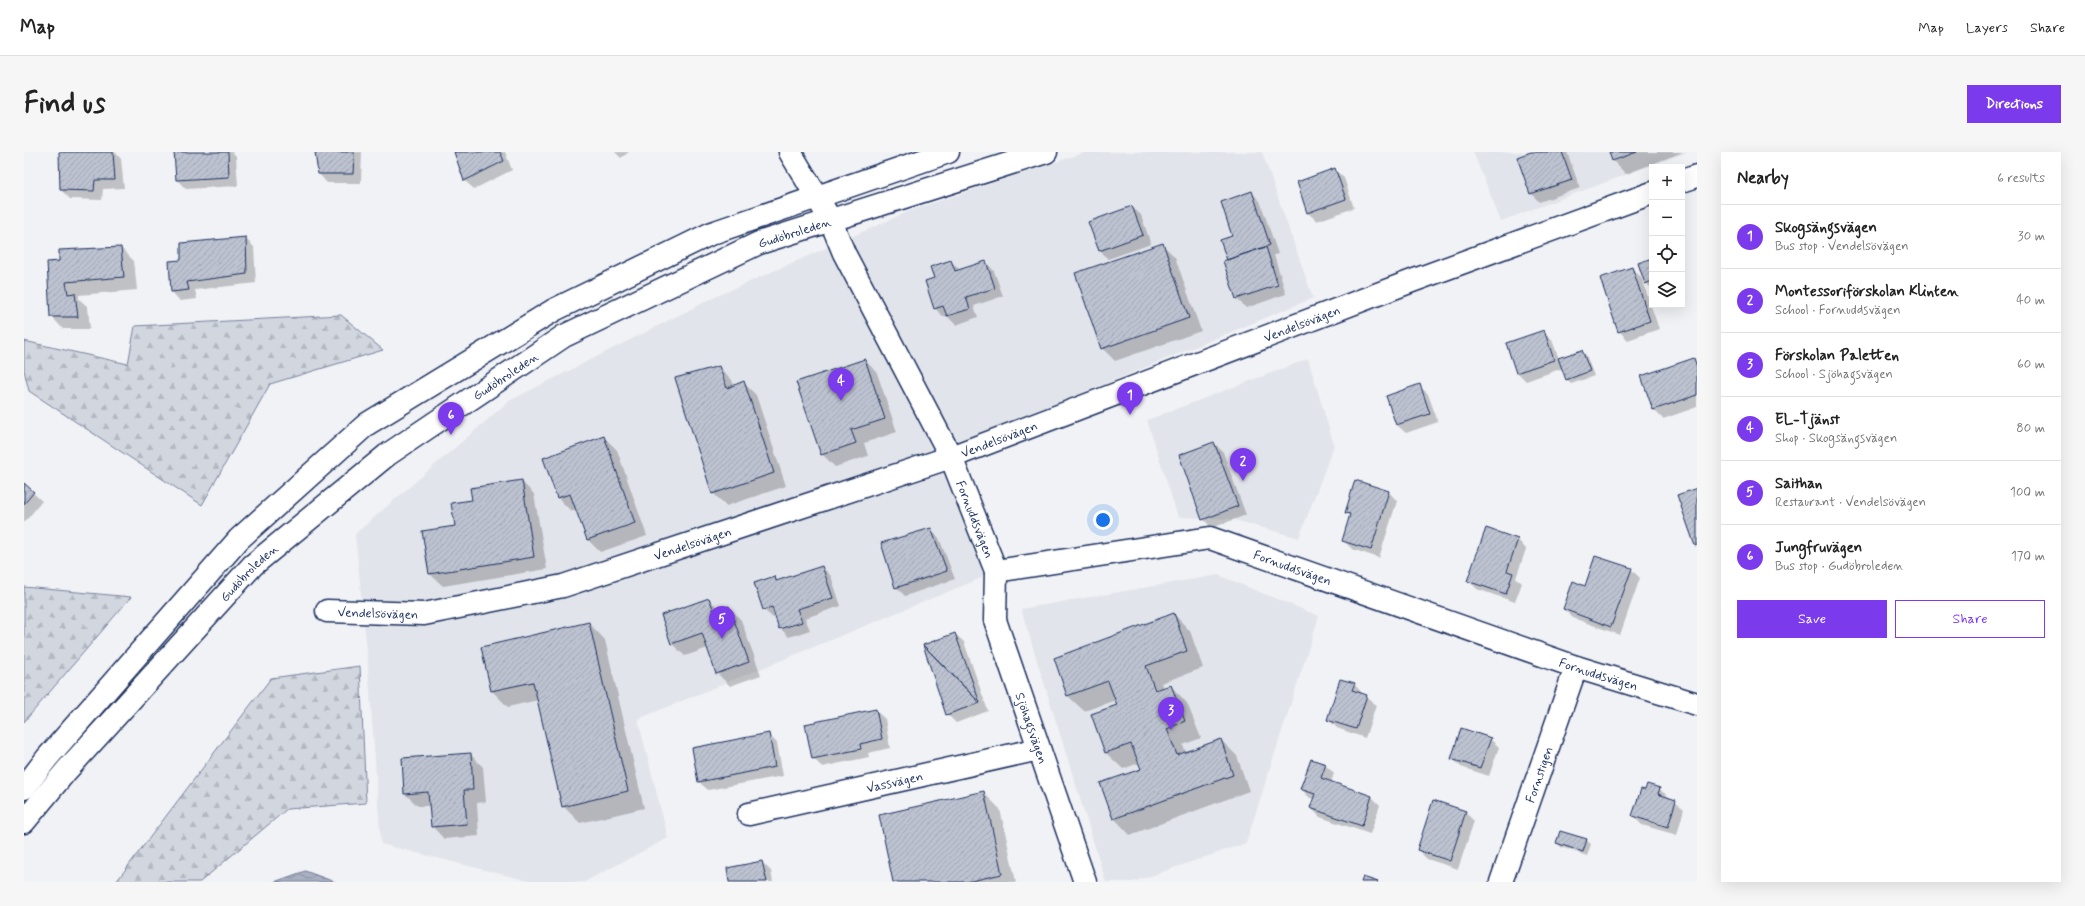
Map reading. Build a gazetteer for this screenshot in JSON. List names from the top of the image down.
{
  "streets": {
    "street": [
      "Gudöbroleden",
      "Vendelsövägen",
      "Fornuddsvägen",
      "Sjöhagsvägen",
      "Fornstigen",
      "Vassvägen"
    ]
  },
  "crossings": [
    ["Gudöbroleden", "Fornuddsvägen"],
    ["Vendelsövägen", "Fornuddsvägen"],
    ["Fornuddsvägen", "Sjöhagsvägen"],
    ["Fornuddsvägen", "Fornstigen"],
    ["Sjöhagsvägen", "Vassvägen"]
  ],
  "page": {
    "header": "Map",
    "nav": ["Map", "Layers", "Share"],
    "buttons": [
      "Directions",
      ["Save", "Share"]
    ],
    "title": "Find us",
    "heading": ["Nearby", "6 results"],
    "map_buttons": ["+", "−"],
    "list": [
      {
        "mark": "1",
        "name": "Skogsängsvägen",
        "note": "Bus stop · Vendelsövägen",
        "value": "30 m"
      },
      {
        "mark": "2",
        "name": "Montessoriförskolan Klinten",
        "note": "School · Fornuddsvägen",
        "value": "40 m"
      },
      {
        "mark": "3",
        "name": "Förskolan Paletten",
        "note": "School · Sjöhagsvägen",
        "value": "60 m"
      },
      {
        "mark": "4",
        "name": "EL-Tjänst",
        "note": "Shop · Skogsängsvägen",
        "value": "80 m"
      },
      {
        "mark": "5",
        "name": "Saithan",
        "note": "Restaurant · Vendelsövägen",
        "value": "100 m"
      },
      {
        "mark": "6",
        "name": "Jungfruvägen",
        "note": "Bus stop · Gudöbroleden",
        "value": "170 m"
      }
    ],
    "pins": [
      "4",
      "1",
      "6",
      "2",
      "5",
      "3"
    ]
  }
}
